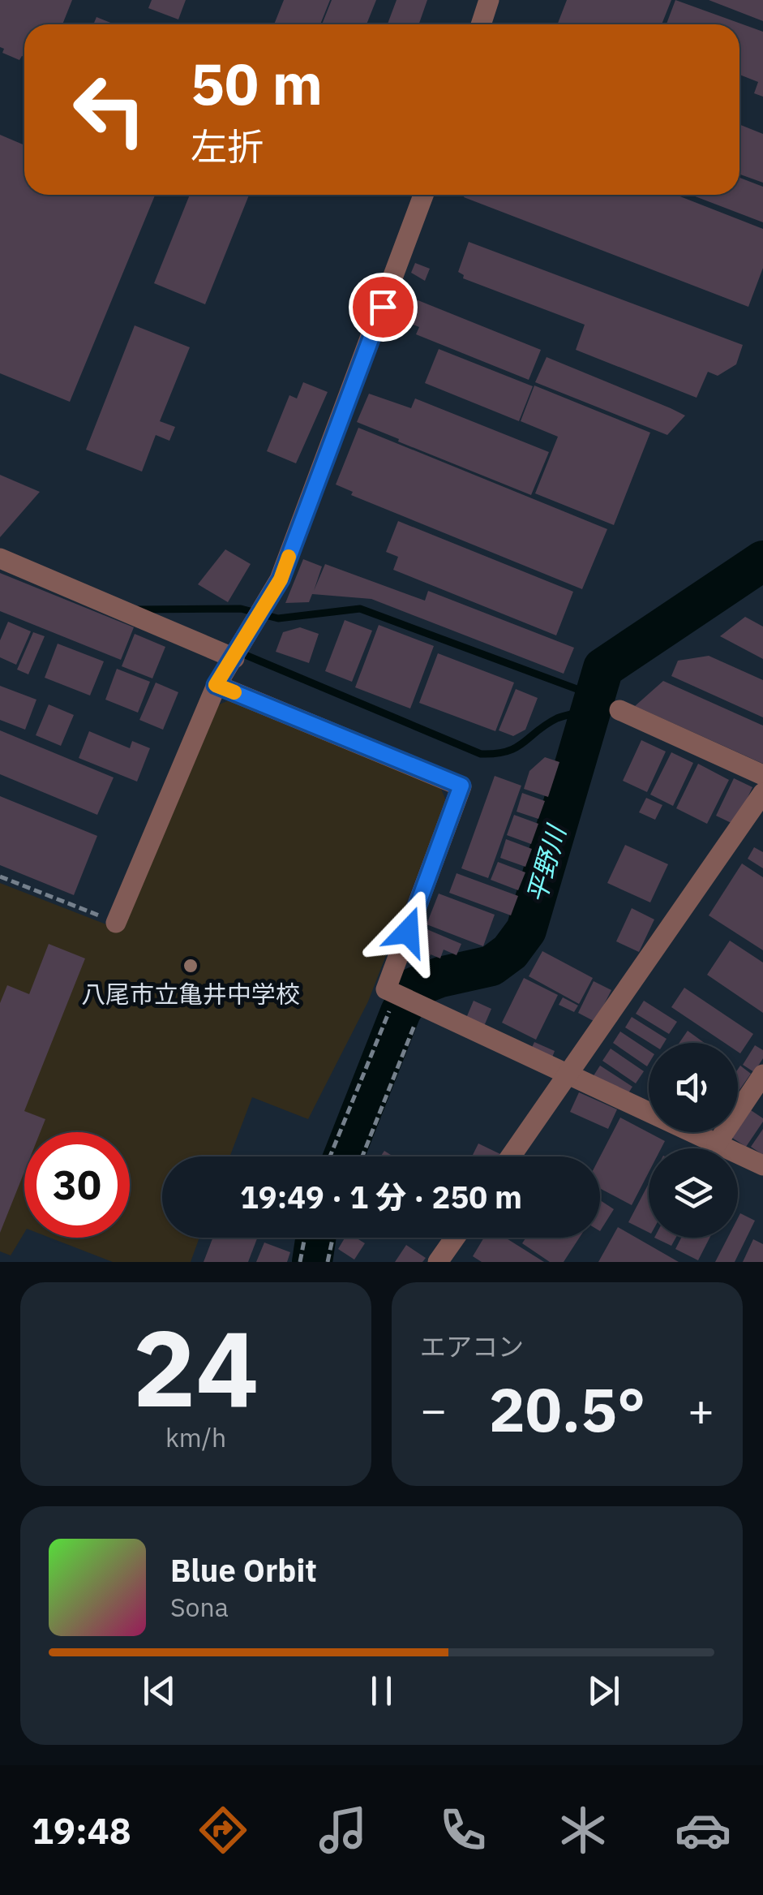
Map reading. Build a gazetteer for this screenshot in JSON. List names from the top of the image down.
{
  "water": ["平野川"],
  "places": ["八尾市立亀井中学校"],
  "page": {
    "turn": ["50 m", "左折"],
    "limit": "30",
    "trip": "19:49 · 1 分 · 250 m",
    "tile": [
      ["24", "km/h"],
      "エアコン"
    ],
    "heat": ["−", "20.5°", "+"],
    "song": ["Blue Orbit", "Sona"],
    "tabs": "19:48"
  }
}
